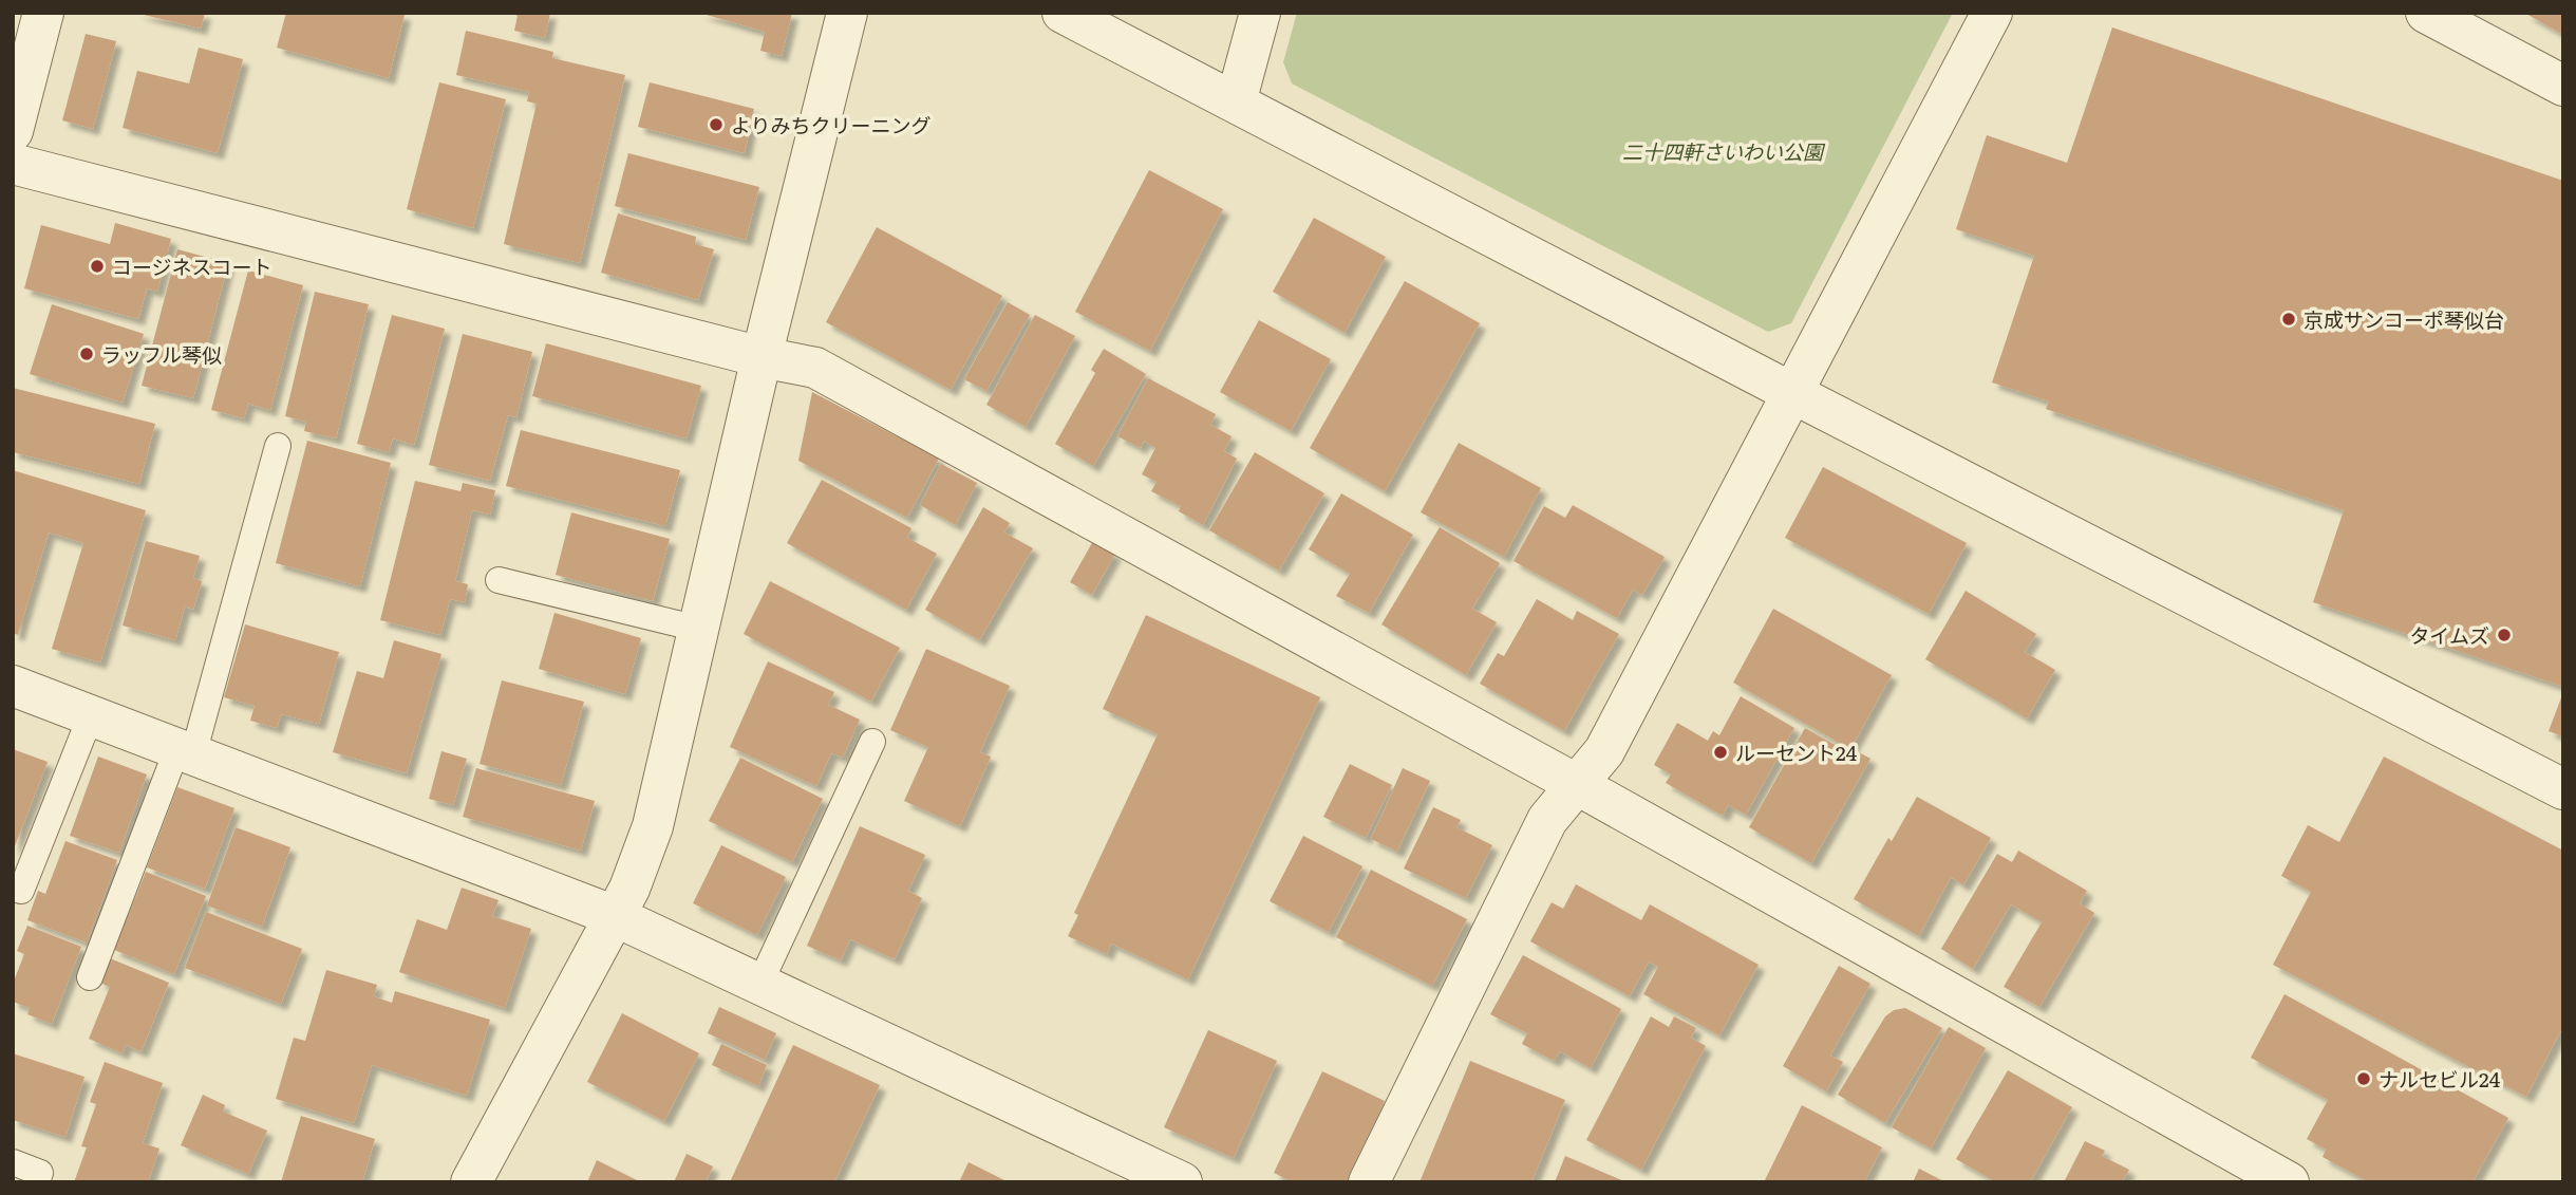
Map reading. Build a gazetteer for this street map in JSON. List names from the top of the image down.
{
  "parks": ["二十四軒さいわい公園"],
  "places": [
    "よりみちクリーニング",
    "コージネスコート",
    "京成サンコーポ琴似台",
    "ラッフル琴似",
    "タイムズ",
    "ルーセント24",
    "ナルセビル24"
  ]
}
